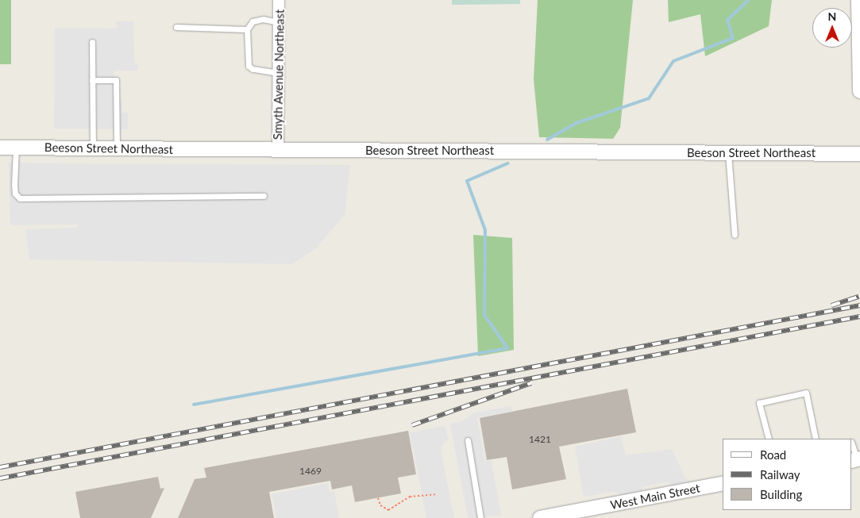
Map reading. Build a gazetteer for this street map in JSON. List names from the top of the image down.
{
  "streets": {
    "street": ["Smyth Avenue Northeast", "Beeson Street Northeast", "West Main Street"]
  },
  "crossings": [
    ["Smyth Avenue Northeast", "Beeson Street Northeast"]
  ],
  "house_numbers": ["1421", "1469"],
  "legend": ["Road", "Railway", "Building"],
  "north": "top"
}
